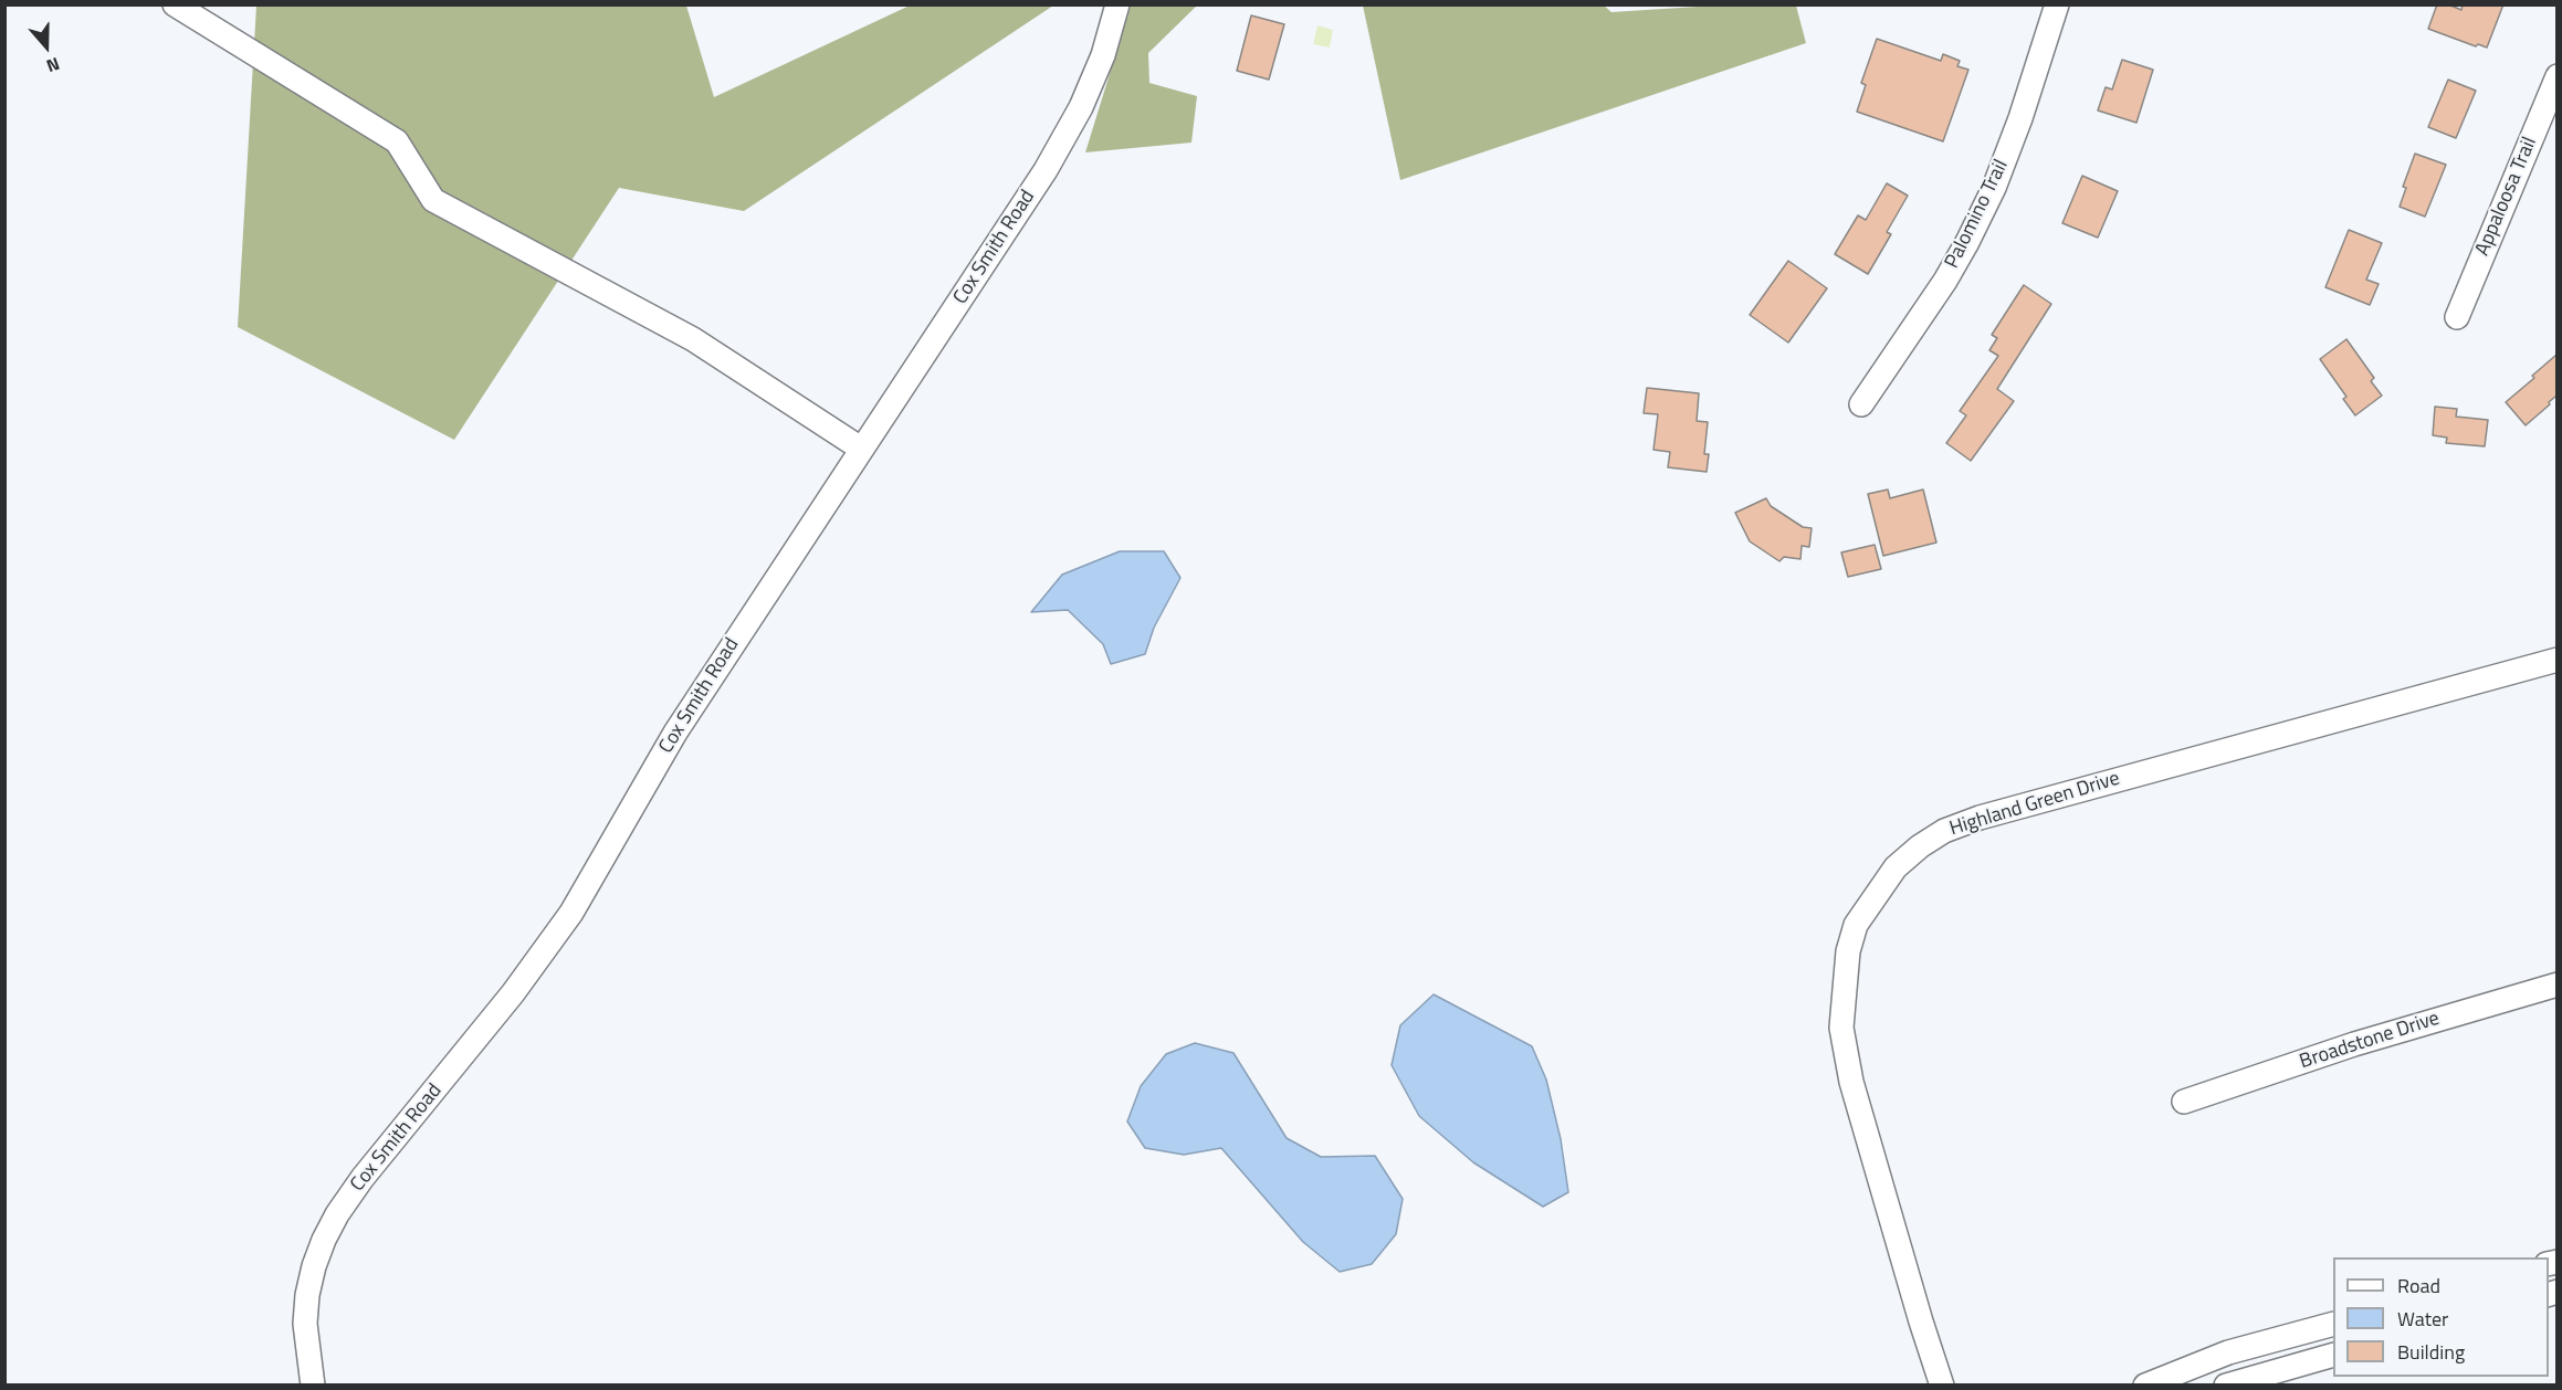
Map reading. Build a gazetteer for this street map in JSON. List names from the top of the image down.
{
  "streets": {
    "street": [
      "Appaloosa Trail",
      "Palomino Trail",
      "Cox Smith Road",
      "Highland Green Drive",
      "Broadstone Drive"
    ]
  },
  "legend": ["Road", "Water", "Building"],
  "north": "bottom"
}
